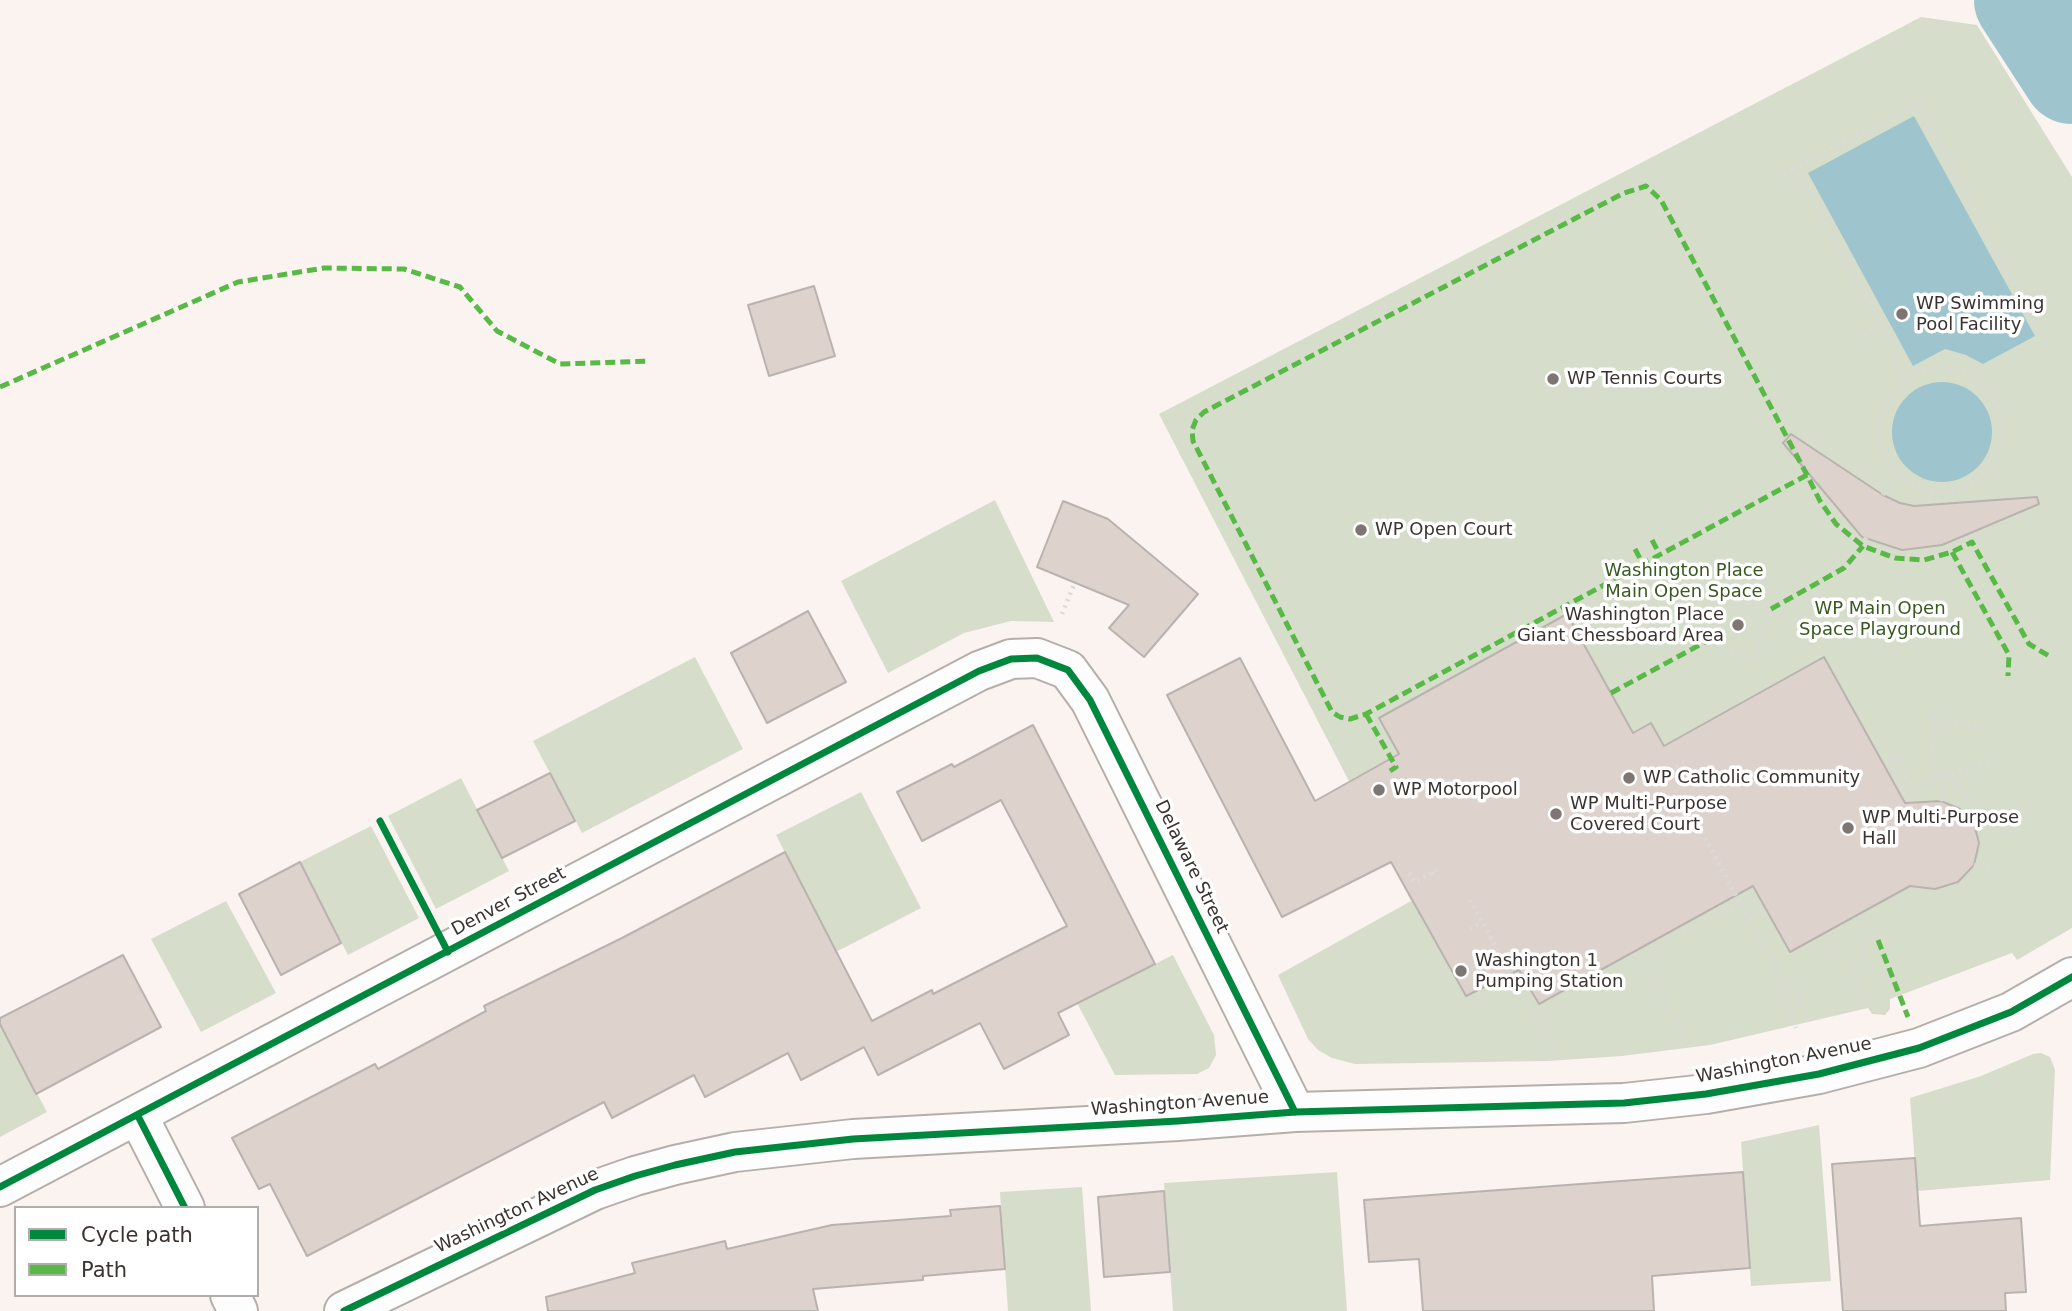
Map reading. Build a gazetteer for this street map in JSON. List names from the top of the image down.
{
  "streets": {
    "street": ["Delaware Street", "Denver Street", "Washington Avenue"]
  },
  "crossings": [
    ["Delaware Street", "Denver Street"],
    ["Delaware Street", "Washington Avenue"]
  ],
  "parks": ["Washington Place Main Open Space", "WP Main Open Space Playground"],
  "places": [
    "WP Swimming Pool Facility",
    "WP Tennis Courts",
    "WP Open Court",
    "Washington Place Giant Chessboard Area",
    "WP Catholic Community",
    "WP Motorpool",
    "WP Multi-Purpose Covered Court",
    "WP Multi-Purpose Hall",
    "Washington 1 Pumping Station"
  ],
  "legend": ["Cycle path", "Path"]
}
